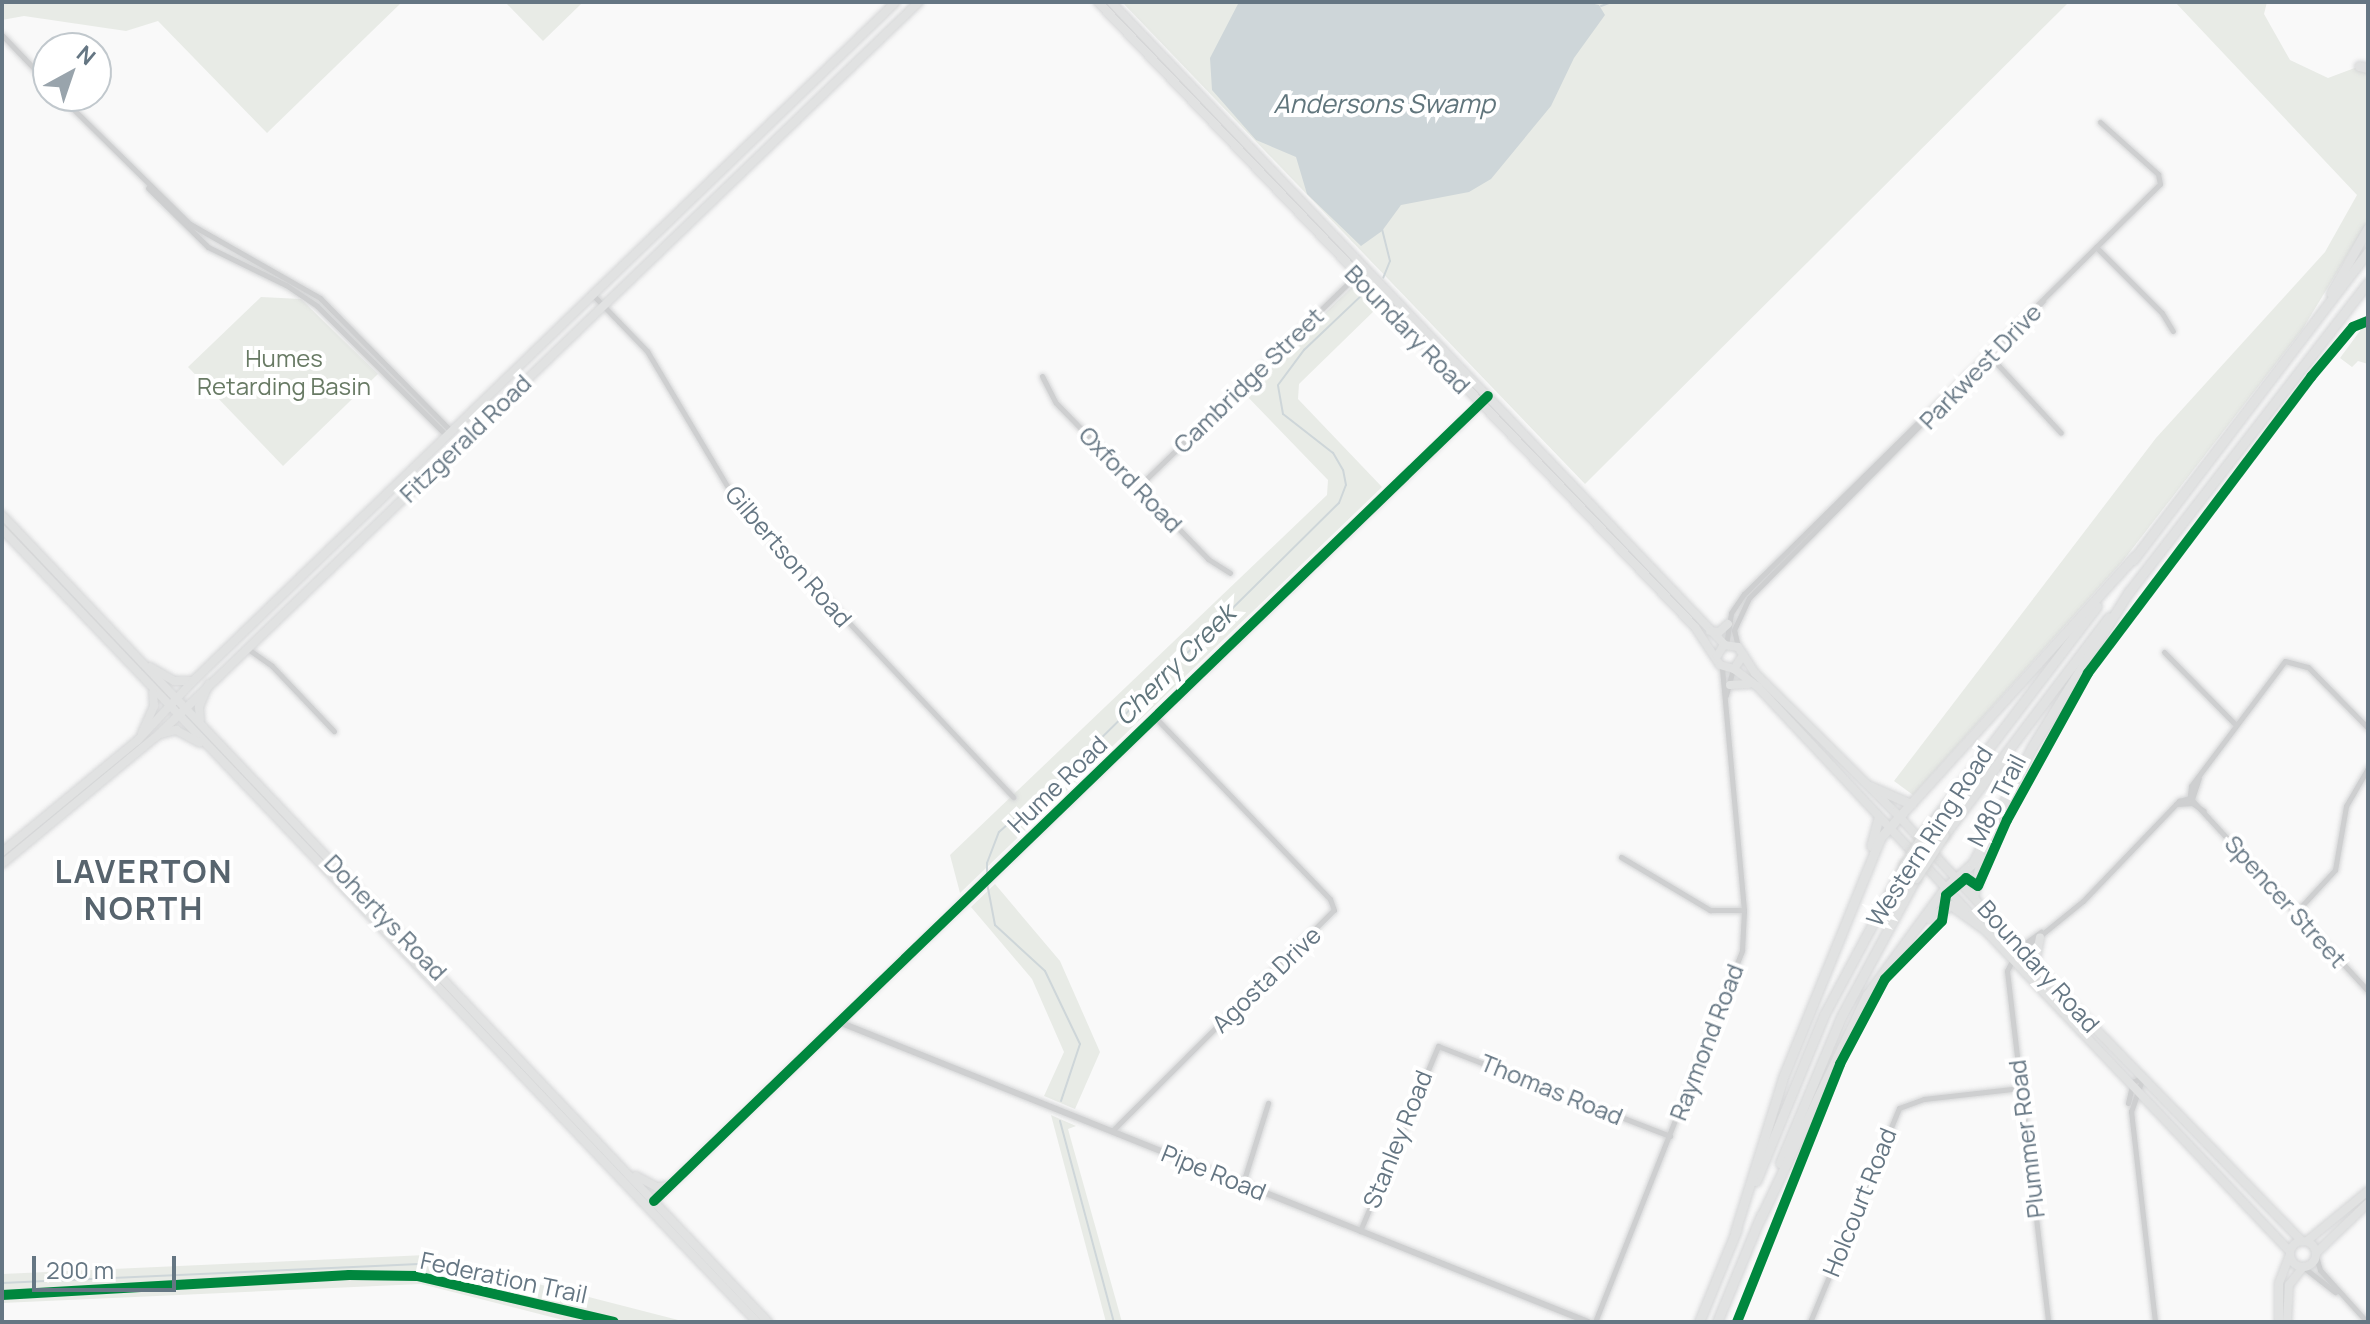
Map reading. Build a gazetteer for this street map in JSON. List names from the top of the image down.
{
  "streets": {
    "highway": ["Western Ring Road"],
    "main road": ["Boundary Road", "Fitzgerald Road", "Dohertys Road"],
    "street": [
      "Parkwest Drive",
      "Cambridge Street",
      "Oxford Road",
      "Gilbertson Road",
      "Hume Road",
      "Spencer Street",
      "Agosta Drive",
      "Raymond Road",
      "Thomas Road",
      "Stanley Road",
      "Plummer Road",
      "Pipe Road",
      "Holcourt Road"
    ],
    "cycle path": ["M80 Trail", "Federation Trail"]
  },
  "crossings": [
    ["Boundary Road", "Parkwest Drive"],
    ["Boundary Road", "Cambridge Street"],
    ["Boundary Road", "Hume Road"],
    ["Boundary Road", "Raymond Road"],
    ["Boundary Road", "Plummer Road"],
    ["Cambridge Street", "Oxford Road"],
    ["Fitzgerald Road", "Gilbertson Road"],
    ["Fitzgerald Road", "Dohertys Road"],
    ["Hume Road", "Dohertys Road"],
    ["Hume Road", "Agosta Drive"],
    ["Hume Road", "Pipe Road"],
    ["Agosta Drive", "Pipe Road"],
    ["Raymond Road", "Thomas Road"],
    ["Thomas Road", "Stanley Road"],
    ["Stanley Road", "Pipe Road"],
    ["Plummer Road", "Holcourt Road"]
  ],
  "districts": ["LAVERTON NORTH"],
  "water": ["Andersons Swamp", "Cherry Creek"],
  "parks": ["Humes Retarding Basin"],
  "scale_bar": "200 m",
  "north": "top right"
}
